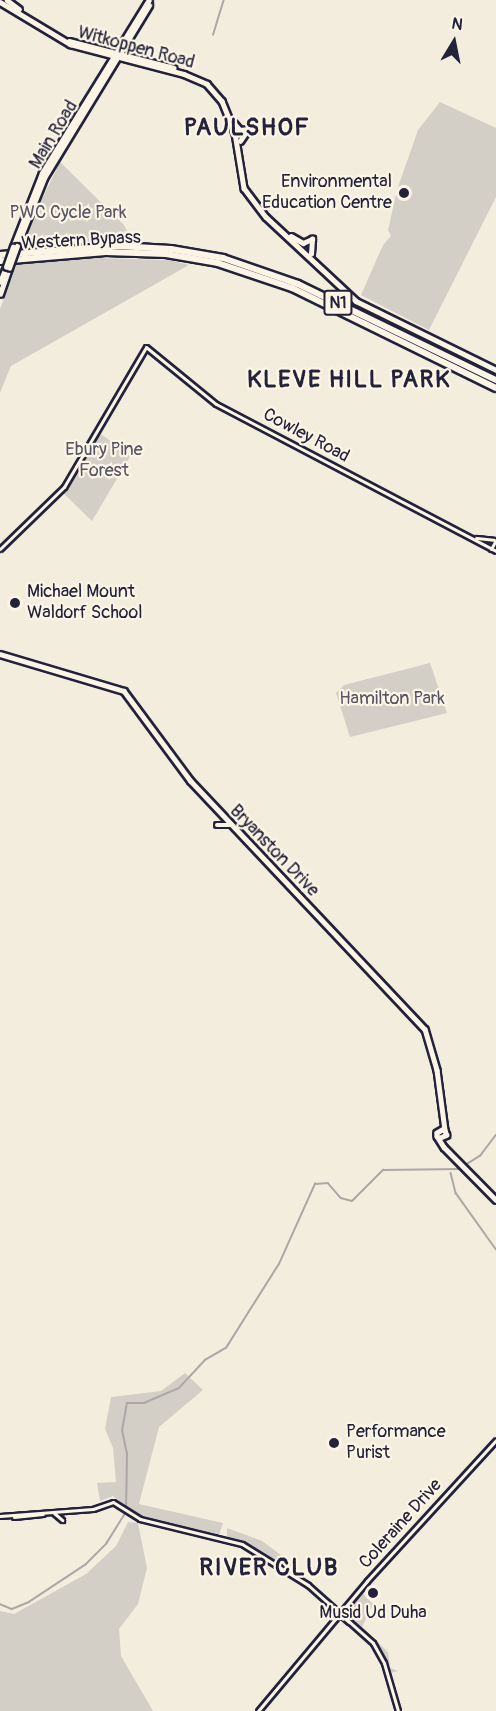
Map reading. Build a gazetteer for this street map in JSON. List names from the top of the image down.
{
  "streets": {
    "highway": ["Western Bypass", "N1"],
    "main road": ["Witkoppen Road", "Main Road", "Bryanston Drive"],
    "street": ["Cowley Road", "Coleraine Drive"]
  },
  "crossings": [
    ["Witkoppen Road", "Main Road"]
  ],
  "districts": ["PAULSHOF", "KLEVE HILL PARK", "RIVER CLUB"],
  "parks": ["PWC Cycle Park", "Ebury Pine Forest", "Hamilton Park"],
  "places": [
    "Environmental Education Centre",
    "Michael Mount Waldorf School",
    "Performance Purist",
    "Musid Ud Duha"
  ],
  "north": "top"
}
